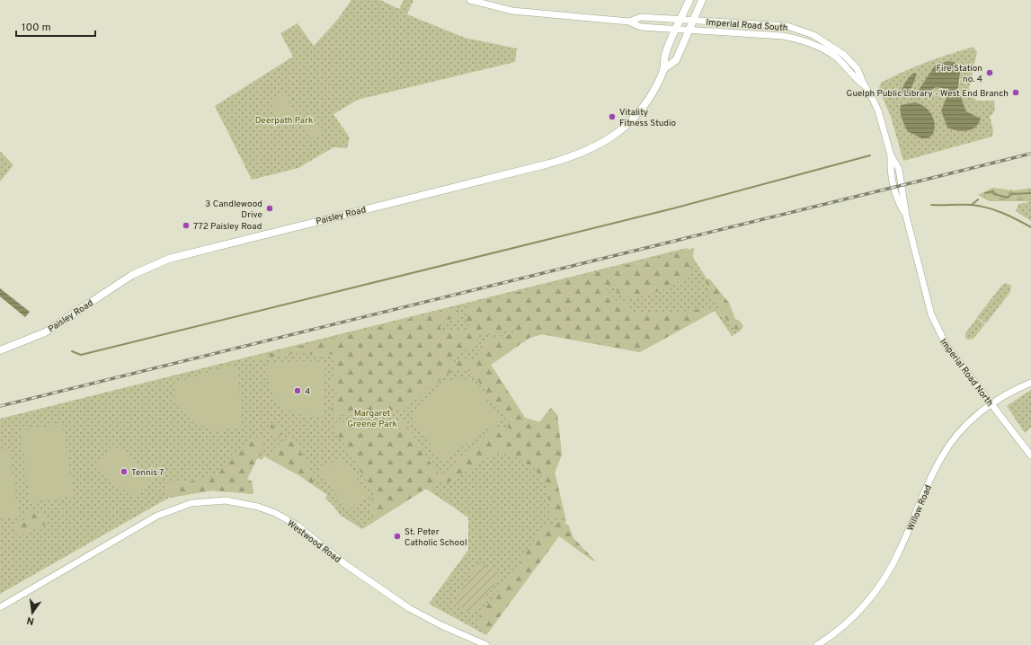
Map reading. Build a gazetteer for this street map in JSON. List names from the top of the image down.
{
  "streets": {
    "main road": ["Paisley Road"],
    "street": [
      "Imperial Road South",
      "Imperial Road North",
      "Willow Road",
      "Westwood Road"
    ]
  },
  "crossings": [
    ["Imperial Road South", "Paisley Road"],
    ["Imperial Road South", "Imperial Road North"],
    ["Imperial Road North", "Willow Road"]
  ],
  "parks": ["Deerpath Park", "Margaret Greene Park"],
  "places": [
    "Fire Station no. 4",
    "Guelph Public Library - West End Branch",
    "Vitality Fitness Studio",
    "3 Candlewood Drive",
    "772 Paisley Road",
    "4",
    "Tennis 7",
    "St. Peter Catholic School"
  ],
  "scale_bar": "100 m",
  "north": "bottom"
}
